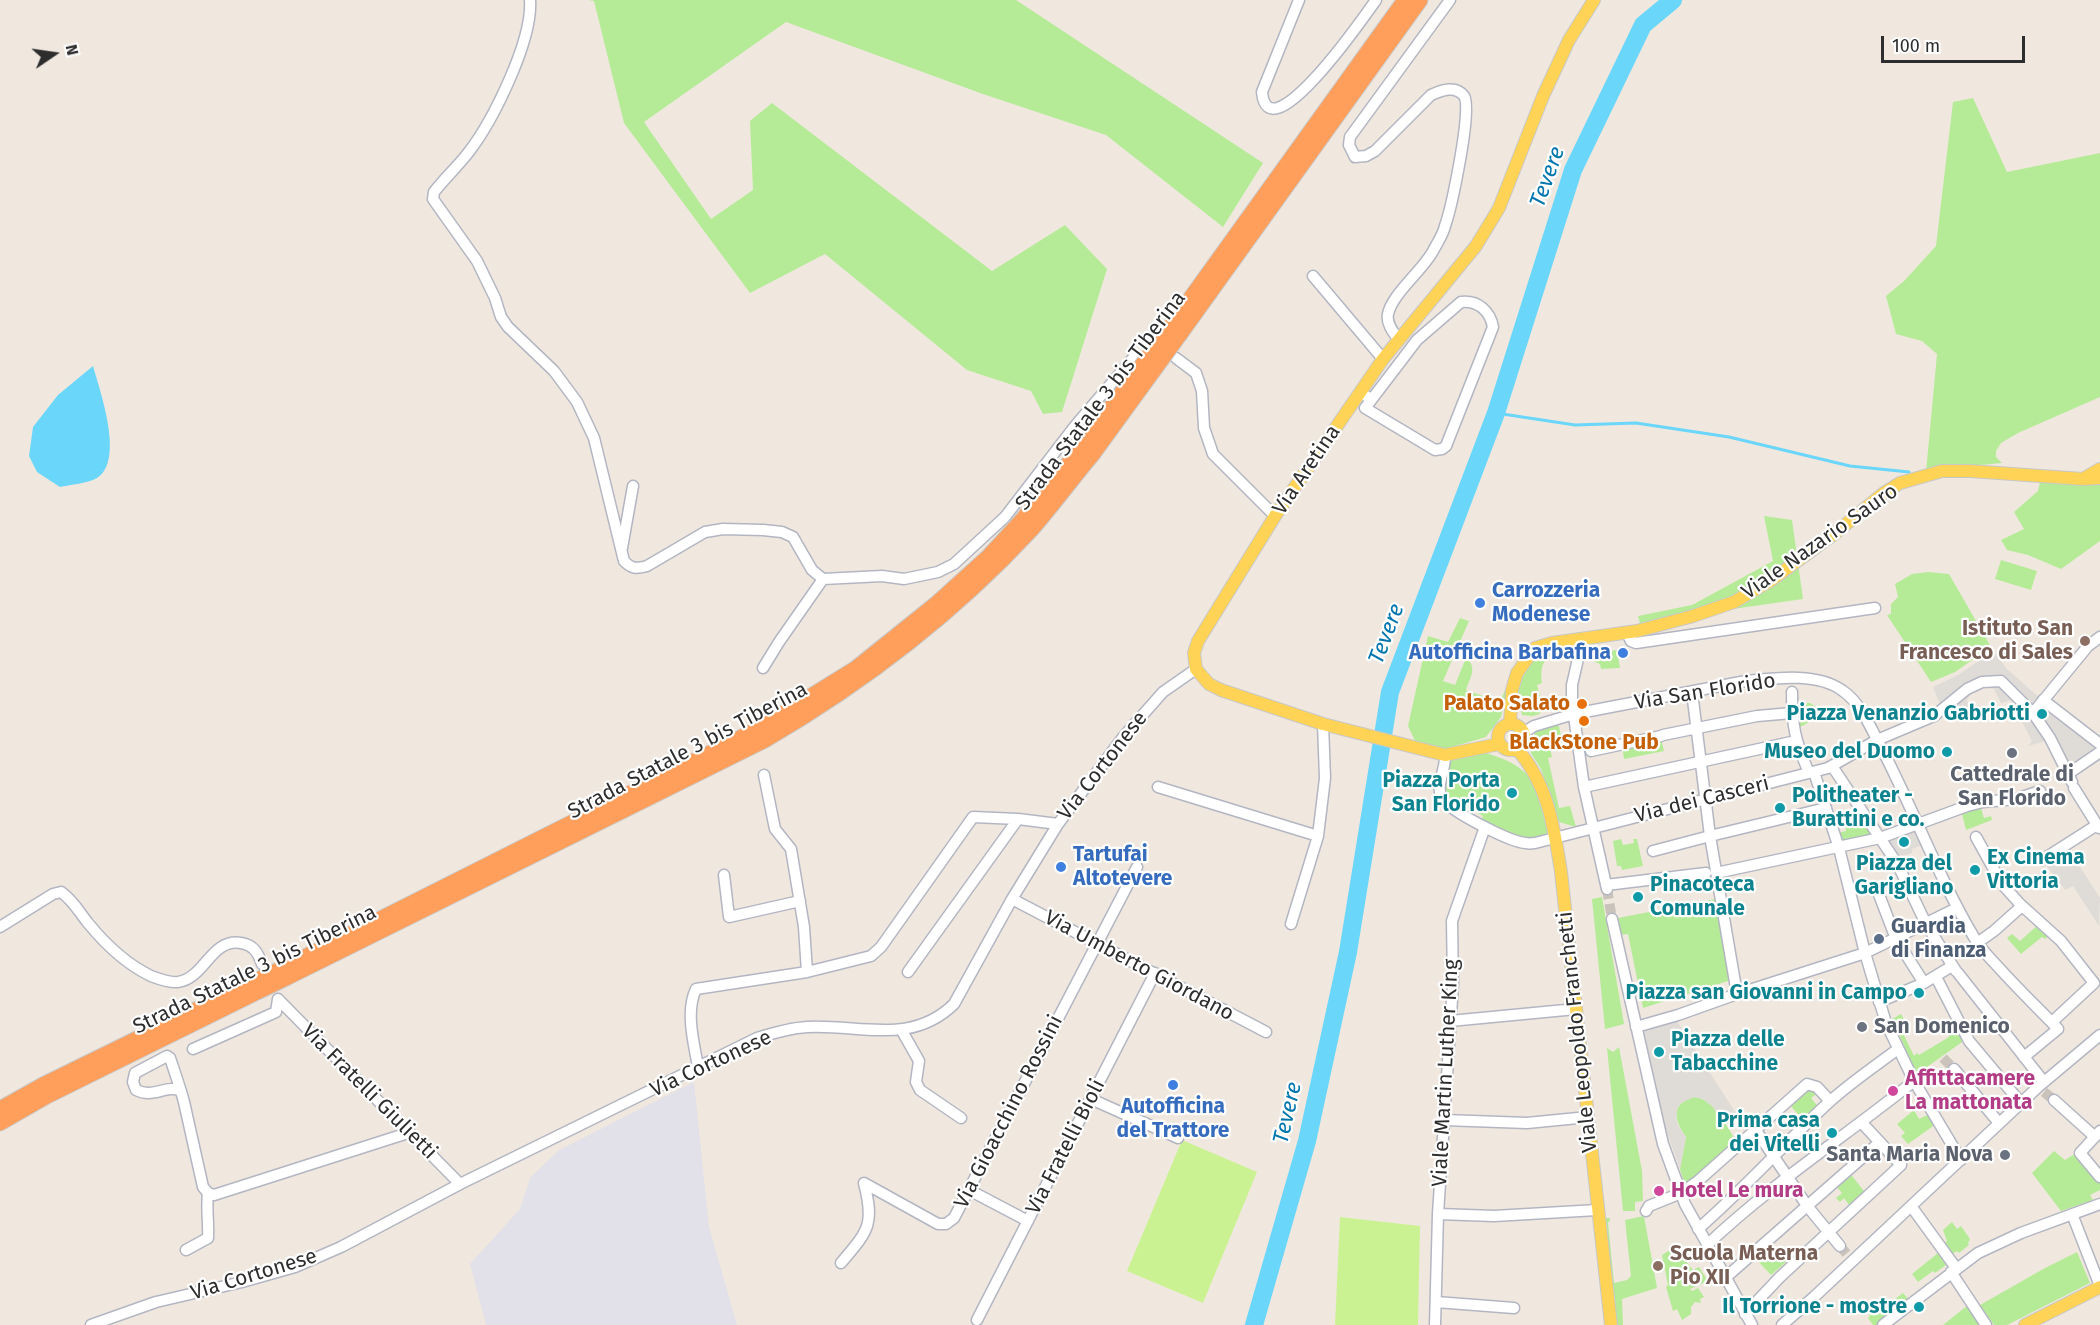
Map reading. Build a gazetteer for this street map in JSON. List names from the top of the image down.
{
  "streets": {
    "highway": ["Strada Statale 3 bis Tiberina"],
    "main road": ["Via Aretina", "Viale Nazario Sauro", "Viale Leopoldo Franchetti"],
    "street": [
      "Via San Florido",
      "Via Cortonese",
      "Via dei Casceri",
      "Via Umberto Giordano",
      "Viale Martin Luther King",
      "Via Fratelli Giulietti",
      "Via Gioacchino Rossini",
      "Via Fratelli Bioli"
    ]
  },
  "crossings": [
    ["Via Aretina", "Via Cortonese"],
    ["Viale Nazario Sauro", "Via San Florido"],
    ["Viale Nazario Sauro", "Viale Leopoldo Franchetti"],
    ["Via San Florido", "Via dei Casceri"],
    ["Via San Florido", "Viale Leopoldo Franchetti"],
    ["Via Cortonese", "Via Umberto Giordano"],
    ["Via Cortonese", "Via Fratelli Giulietti"],
    ["Via dei Casceri", "Viale Leopoldo Franchetti"],
    ["Via Umberto Giordano", "Via Gioacchino Rossini"],
    ["Via Umberto Giordano", "Via Fratelli Bioli"]
  ],
  "water": ["Tevere"],
  "places": [
    "Carrozzeria Modenese",
    "Istituto San Francesco di Sales",
    "Autofficina Barbafina",
    "Palato Salato",
    "Piazza Venanzio Gabriotti",
    "BlackStone Pub",
    "Museo del Duomo",
    "Cattedrale di San Florido",
    "Piazza Porta San Florido",
    "Politheater - Burattini e co.",
    "Piazza del Garigliano",
    "Tartufai Altotevere",
    "Ex Cinema Vittoria",
    "Pinacoteca Comunale",
    "Guardia di Finanza",
    "Piazza san Giovanni in Campo",
    "San Domenico",
    "Piazza delle Tabacchine",
    "Autofficina del Trattore",
    "Affittacamere La mattonata",
    "Prima casa dei Vitelli",
    "Santa Maria Nova",
    "Hotel Le mura",
    "Scuola Materna Pio XII",
    "Il Torrione - mostre"
  ],
  "scale_bar": "100 m",
  "north": "right"
}
